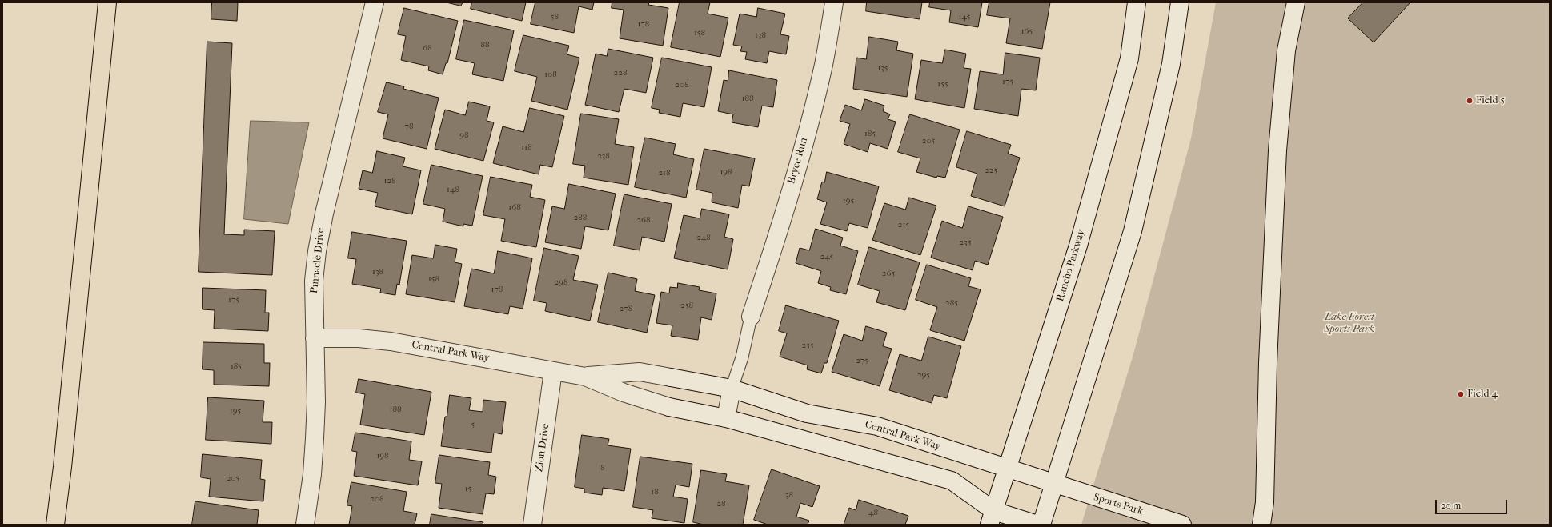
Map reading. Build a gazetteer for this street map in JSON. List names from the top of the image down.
{
  "streets": {
    "street": [
      "Bryce Run",
      "Pinnacle Drive",
      "Rancho Parkway",
      "Central Park Way",
      "Zion Drive",
      "Sports Park"
    ]
  },
  "crossings": [
    ["Pinnacle Drive", "Central Park Way"],
    ["Rancho Parkway", "Central Park Way"],
    ["Central Park Way", "Zion Drive"],
    ["Central Park Way", "Sports Park"]
  ],
  "parks": ["Lake Forest Sports Park"],
  "places": ["Field 5", "Field 4"],
  "house_numbers": [
    "58",
    "145",
    "178",
    "165",
    "158",
    "138",
    "88",
    "68",
    "135",
    "228",
    "108",
    "175",
    "155",
    "208",
    "188",
    "78",
    "185",
    "98",
    "205",
    "118",
    "238",
    "225",
    "198",
    "218",
    "128",
    "148",
    "195",
    "168",
    "288",
    "268",
    "215",
    "248",
    "235",
    "245",
    "138",
    "265",
    "158",
    "298",
    "178",
    "175",
    "285",
    "258",
    "278",
    "255",
    "275",
    "185",
    "295",
    "188",
    "195",
    "5",
    "198",
    "8",
    "205",
    "15",
    "18",
    "38",
    "208",
    "28",
    "48"
  ],
  "scale_bar": "20 m"
}
